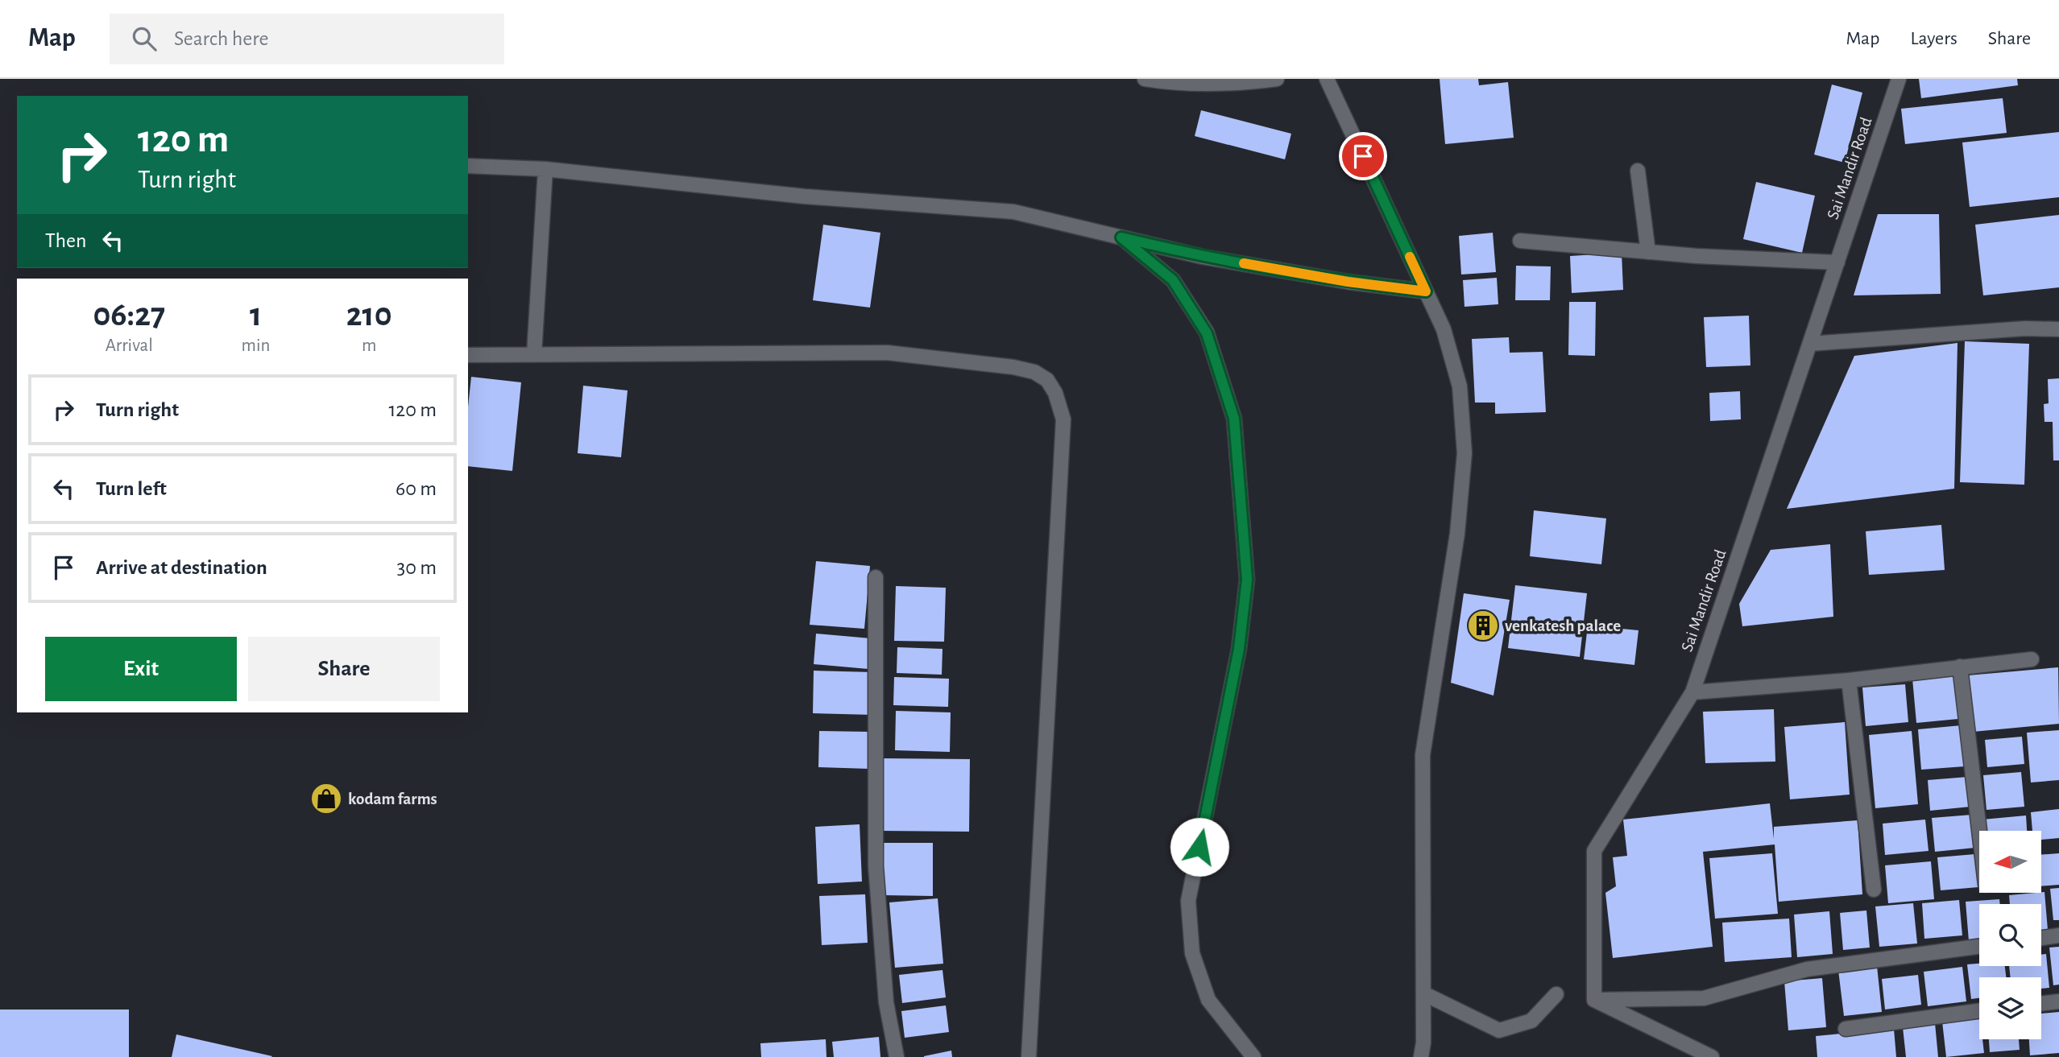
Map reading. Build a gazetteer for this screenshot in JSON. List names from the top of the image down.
{
  "streets": {
    "street": ["Sai Mandir Road"]
  },
  "places": {
    "building": ["venkatesh palace"],
    "shop": ["kodam farms"]
  },
  "north": "left",
  "page": {
    "header": "Map",
    "search": "Search here",
    "nav": ["Map", "Layers", "Share"],
    "turn": ["120 m", "Turn right"],
    "then": "Then",
    "eta": [
      "06:27",
      "Arrival",
      "1",
      "min",
      "210",
      "m"
    ],
    "list": [
      {
        "name": "Turn right",
        "value": "120 m"
      },
      {
        "name": "Turn left",
        "value": "60 m"
      },
      {
        "name": "Arrive at destination",
        "value": "30 m"
      }
    ],
    "buttons": ["Exit", "Share"]
  }
}
